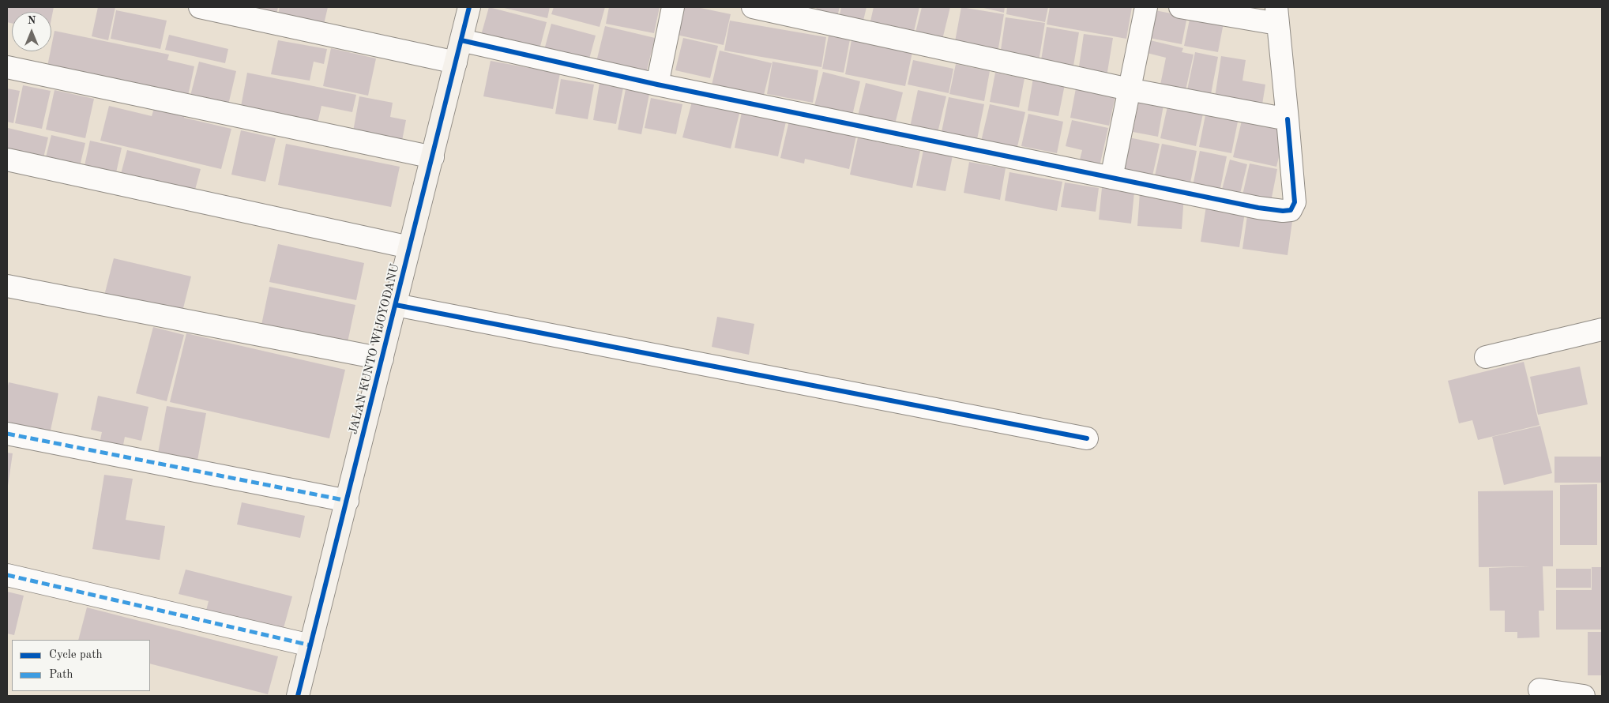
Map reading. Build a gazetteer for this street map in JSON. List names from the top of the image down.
{
  "streets": {
    "street": ["JALAN KUNTO WIJOYODANU"]
  },
  "legend": ["Cycle path", "Path"],
  "north": "top"
}
